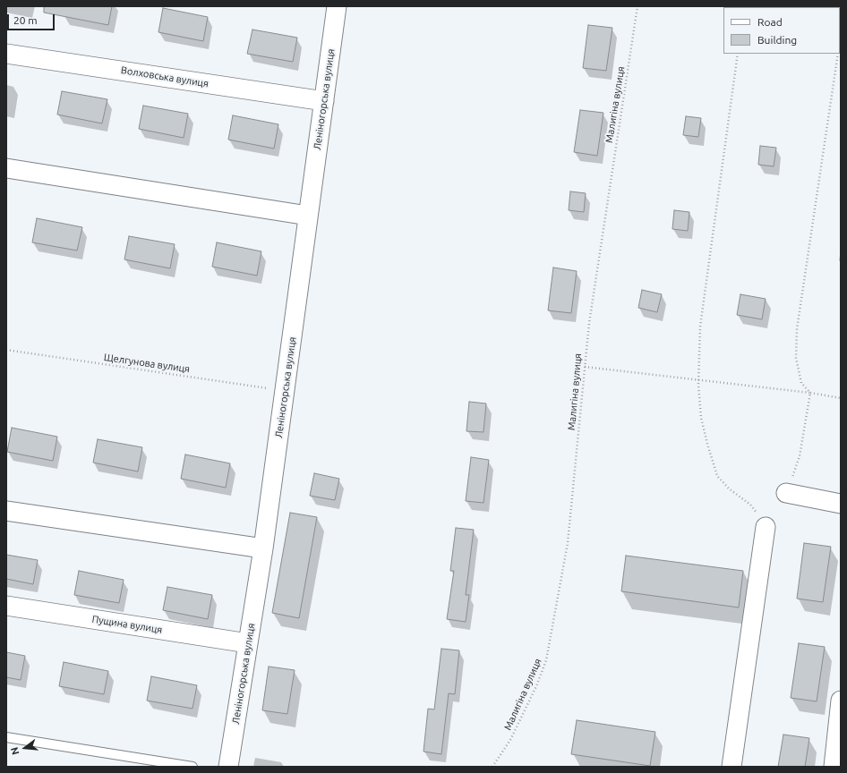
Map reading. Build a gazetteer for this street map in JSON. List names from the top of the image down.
{
  "streets": {
    "street": ["Волховська вулиця", "Леніногорська вулиця", "Пущина вулиця"],
    "path": ["Малигіна вулиця", "Щелгунова вулиця"]
  },
  "crossings": [
    ["Волховська вулиця", "Леніногорська вулиця"],
    ["Леніногорська вулиця", "Щелгунова вулиця"],
    ["Леніногорська вулиця", "Пущина вулиця"]
  ],
  "legend": ["Road", "Building"],
  "scale_bar": "20 m",
  "north": "left"
}
